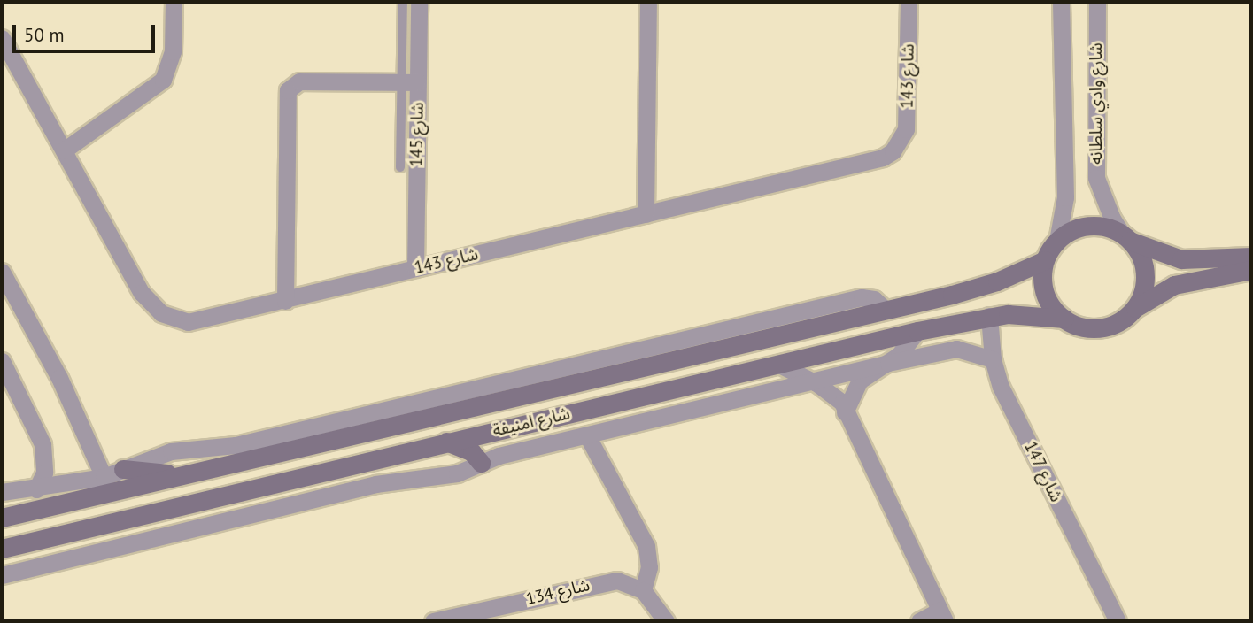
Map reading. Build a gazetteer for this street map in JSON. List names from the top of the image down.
{
  "streets": {
    "street": [
      "شارع 143",
      "شارع وادي سلطانه",
      "شارع 145",
      "شارع امنيفة",
      "شارع 147",
      "شارع 134"
    ]
  },
  "crossings": [
    ["شارع 143", "شارع 145"],
    ["شارع وادي سلطانه", "شارع امنيفة"],
    ["شارع امنيفة", "شارع 147"]
  ],
  "scale_bar": "50 m"
}
